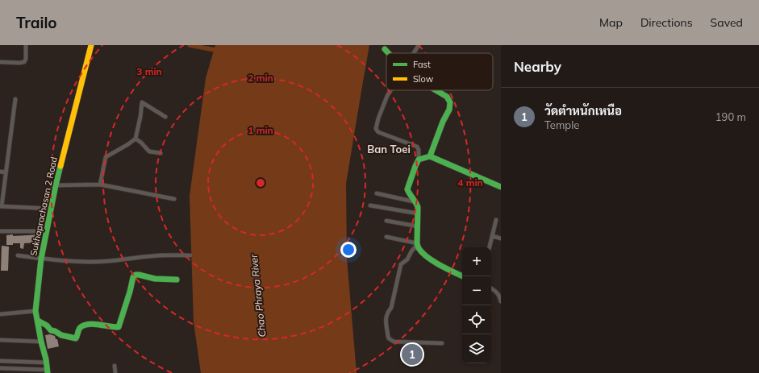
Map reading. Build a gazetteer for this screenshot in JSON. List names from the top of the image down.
{
  "streets": {
    "street": ["Sukhaprachasan 2 Road"]
  },
  "districts": ["Ban Toei"],
  "water": ["Chao Phraya River"],
  "legend": ["Fast", "Slow"],
  "page": {
    "header": "Trailo",
    "nav": ["Map", "Directions", "Saved"],
    "heading": "Nearby",
    "list": [
      {
        "mark": "1",
        "name": "วัดตำหนักเหนือ",
        "note": "Temple",
        "value": "190 m"
      }
    ],
    "map_buttons": ["+", "−"],
    "pins": "1"
  },
  "rings": [
    "3 min",
    "2 min",
    "1 min",
    "4 min"
  ]
}
